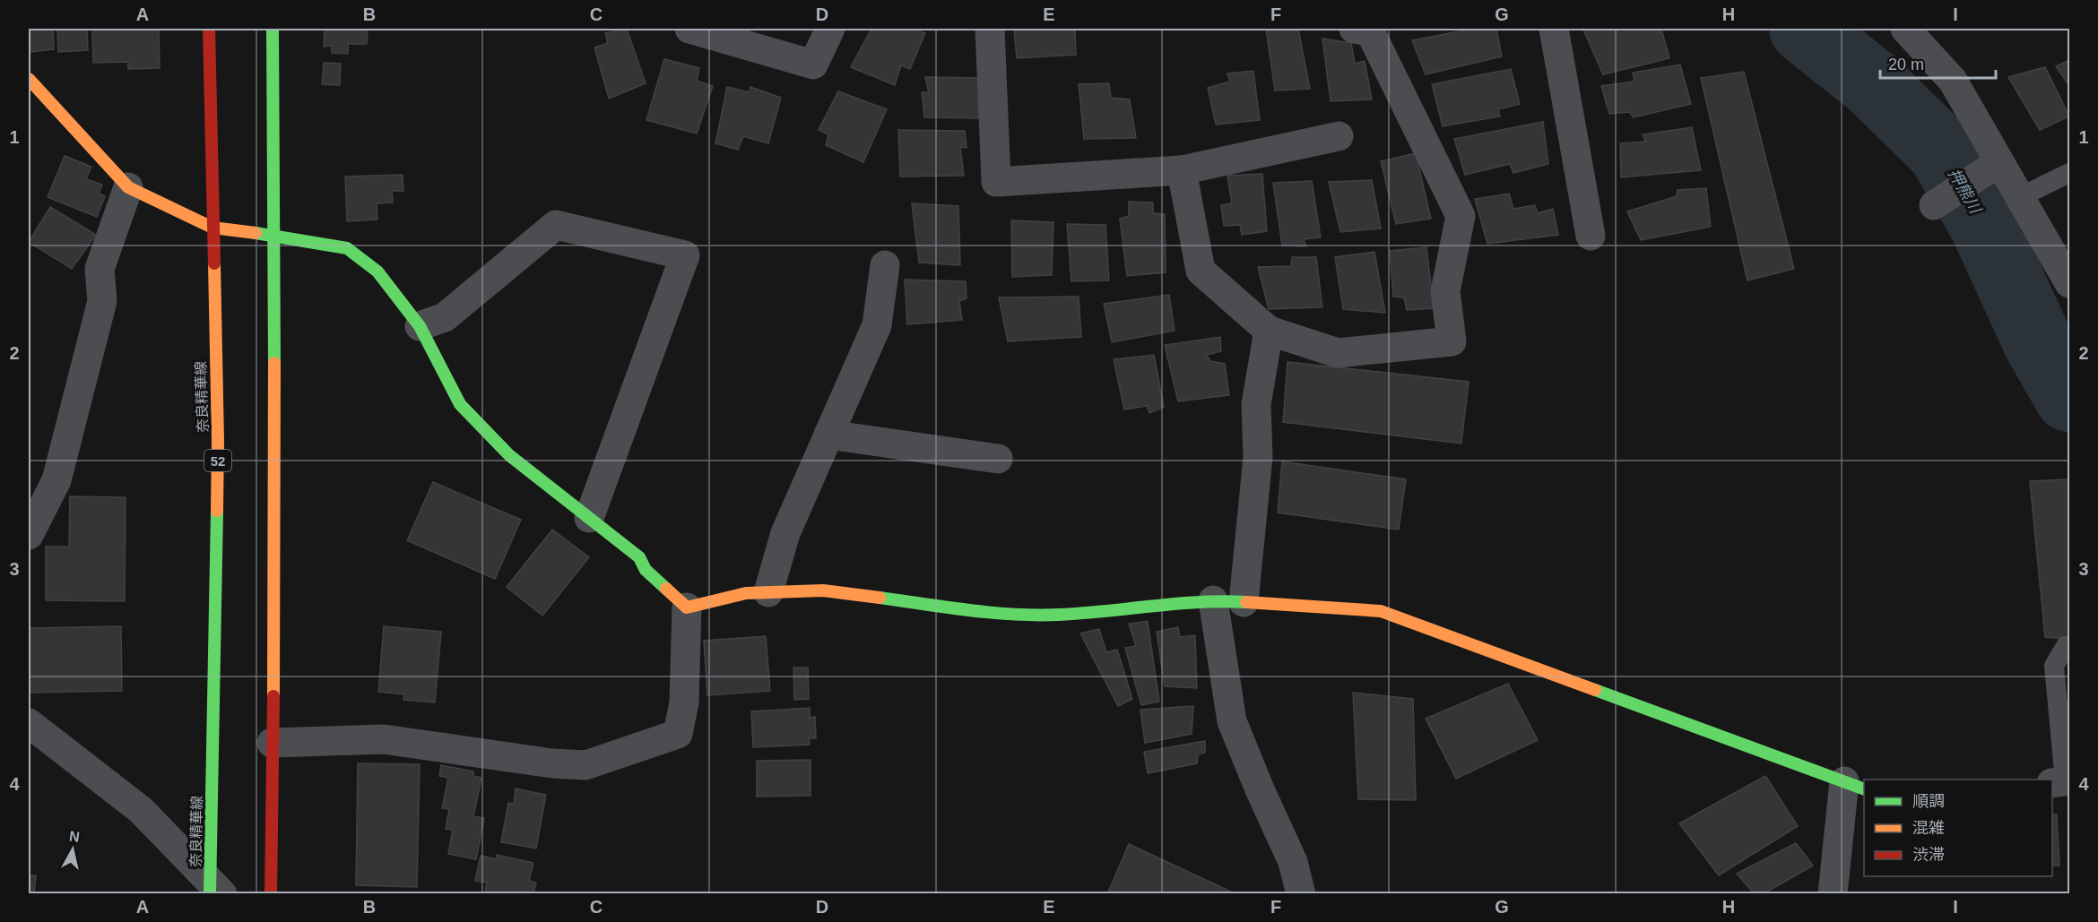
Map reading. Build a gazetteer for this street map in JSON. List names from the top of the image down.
{
  "streets": {
    "street": ["奈良精華線", "52"]
  },
  "water": ["押熊川"],
  "legend": ["順調", "混雑", "渋滞"],
  "scale_bar": "20 m",
  "north": "top",
  "grid": {
    "columns": [
      "A",
      "B",
      "C",
      "D",
      "E",
      "F",
      "G",
      "H",
      "I"
    ],
    "rows": [
      "1",
      "2",
      "3",
      "4"
    ]
  }
}
